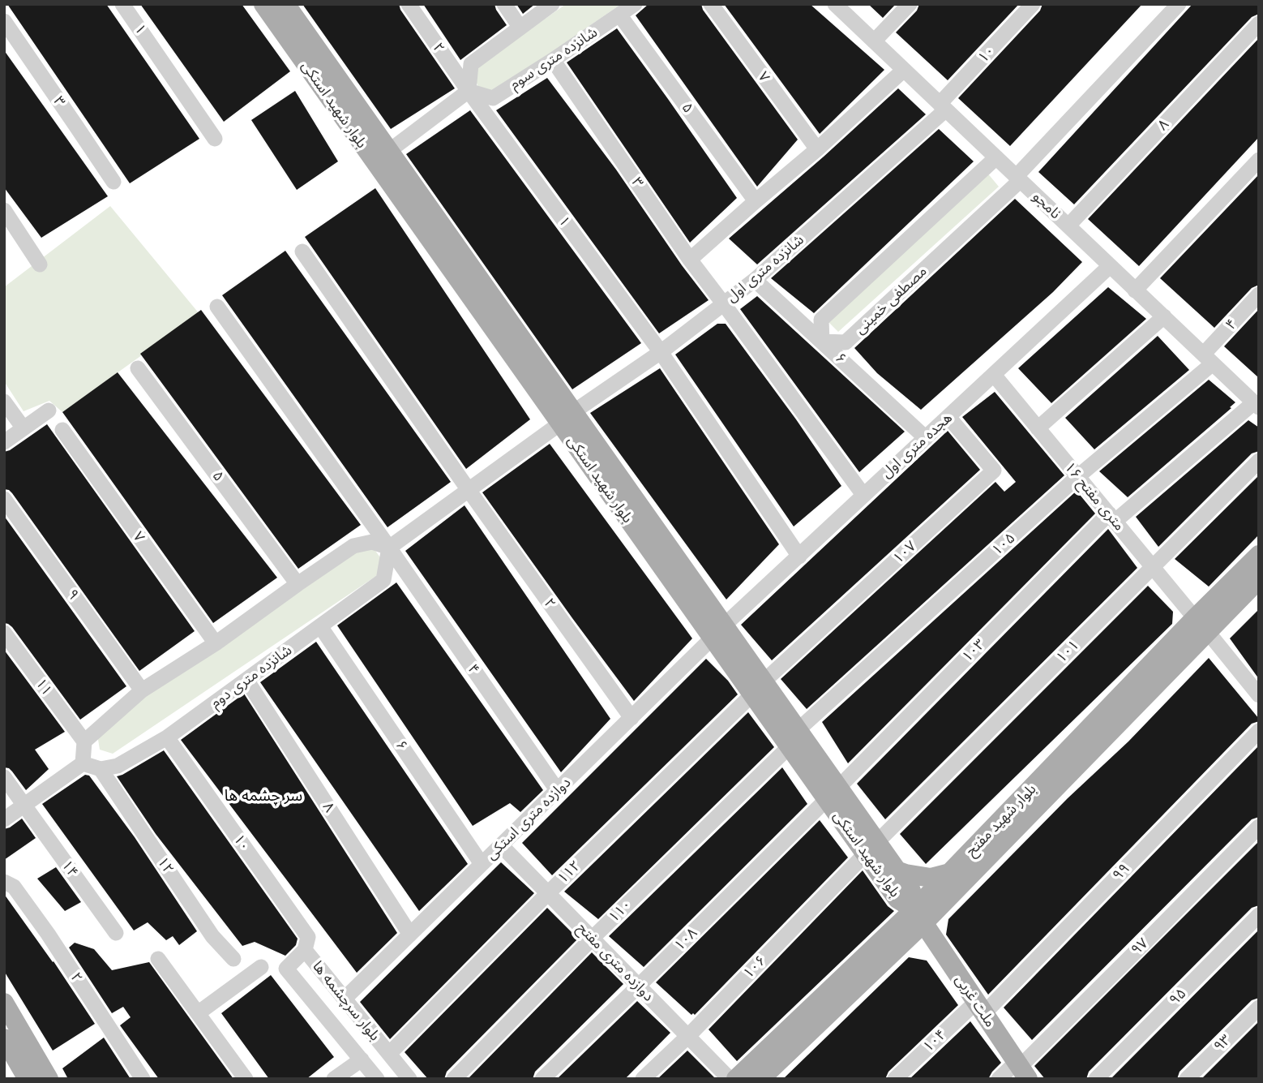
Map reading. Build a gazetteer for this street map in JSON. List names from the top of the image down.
{
  "streets": {
    "main road": ["بلوار شهید استکی", "بلوار شهید مفتح", "ملت غربی"],
    "street": [
      "۱",
      "۲",
      "۱۰",
      "شانزده متری سوم",
      "۷",
      "۳",
      "۵",
      "۸",
      "نامجو",
      "شانزده متری اول",
      "مصطفی خمینی",
      "۴",
      "۶",
      "هجده متری اول",
      "۱۶ متری مفتح",
      "۱۰۵",
      "۱۰۷",
      "۹",
      "۱۰۳",
      "۱۰۱",
      "شانزده متری دوم",
      "۱۱",
      "دوازده متری استکی",
      "۱۲",
      "۱۴",
      "۱۱۲",
      "۹۹",
      "۱۱۰",
      "۱۰۸",
      "۹۷",
      "دوازده متری مفتح",
      "۱۰۶",
      "۹۵",
      "بلوار سرچشمه ها",
      "۱۰۴",
      "۹۳"
    ]
  },
  "crossings": [
    ["۱", "۲"],
    ["۱", "شانزده متری سوم"],
    ["۱", "شانزده متری اول"],
    ["۲", "شانزده متری سوم"],
    ["۲", "دوازده متری استکی"],
    ["۱۰", "نامجو"],
    ["۱۰", "شانزده متری اول"],
    ["۱۰", "شانزده متری دوم"],
    ["۱۰", "بلوار سرچشمه ها"],
    ["شانزده متری سوم", "۳"],
    ["شانزده متری سوم", "۵"],
    ["۳", "شانزده متری اول"],
    ["بلوار شهید استکی", "شانزده متری اول"],
    ["بلوار شهید استکی", "هجده متری اول"],
    ["بلوار شهید استکی", "۱۰۵"],
    ["بلوار شهید استکی", "۱۰۷"],
    ["بلوار شهید استکی", "۱۰۳"],
    ["بلوار شهید استکی", "۱۰۱"],
    ["بلوار شهید استکی", "دوازده متری استکی"],
    ["بلوار شهید استکی", "بلوار شهید مفتح"],
    ["بلوار شهید استکی", "۱۱۲"],
    ["بلوار شهید استکی", "۱۱۰"],
    ["بلوار شهید استکی", "۱۰۸"],
    ["بلوار شهید استکی", "۱۰۶"],
    ["بلوار شهید استکی", "ملت غربی"],
    ["۸", "نامجو"],
    ["۸", "شانزده متری دوم"],
    ["۸", "دوازده متری استکی"],
    ["نامجو", "شانزده متری اول"],
    ["نامجو", "مصطفی خمینی"],
    ["نامجو", "۴"],
    ["نامجو", "هجده متری اول"],
    ["نامجو", "۱۰۵"],
    ["نامجو", "۱۰۳"],
    ["شانزده متری اول", "۶"],
    ["مصطفی خمینی", "۶"],
    ["۴", "۱۰۵"],
    ["۴", "شانزده متری دوم"],
    ["۴", "دوازده متری استکی"],
    ["۶", "هجده متری اول"],
    ["۶", "شانزده متری دوم"],
    ["۶", "دوازده متری استکی"],
    ["هجده متری اول", "۱۶ متری مفتح"],
    ["هجده متری اول", "۱۰۷"],
    ["هجده متری اول", "دوازده متری استکی"],
    ["۱۶ متری مفتح", "۱۰۵"],
    ["۱۶ متری مفتح", "۱۰۳"],
    ["۱۶ متری مفتح", "۱۰۱"],
    ["۱۶ متری مفتح", "بلوار شهید مفتح"],
    ["۱۰۵", "۱۱۰"],
    ["۱۰۷", "۱۱۲"],
    ["۱۰۳", "۱۰۸"],
    ["۱۰۱", "۱۰۶"],
    ["شانزده متری دوم", "۱۲"],
    ["دوازده متری استکی", "دوازده متری مفتح"],
    ["دوازده متری استکی", "بلوار سرچشمه ها"],
    ["بلوار شهید مفتح", "ملت غربی"],
    ["۱۱۲", "دوازده متری مفتح"],
    ["۱۱۲", "بلوار سرچشمه ها"],
    ["۹۹", "ملت غربی"],
    ["۹۹", "۱۰۴"],
    ["۱۱۰", "دوازده متری مفتح"],
    ["۱۰۸", "دوازده متری مفتح"],
    ["۹۷", "ملت غربی"],
    ["دوازده متری مفتح", "۱۰۶"],
    ["ملت غربی", "۱۰۴"]
  ],
  "districts": ["سر چشمه ها"]
}
